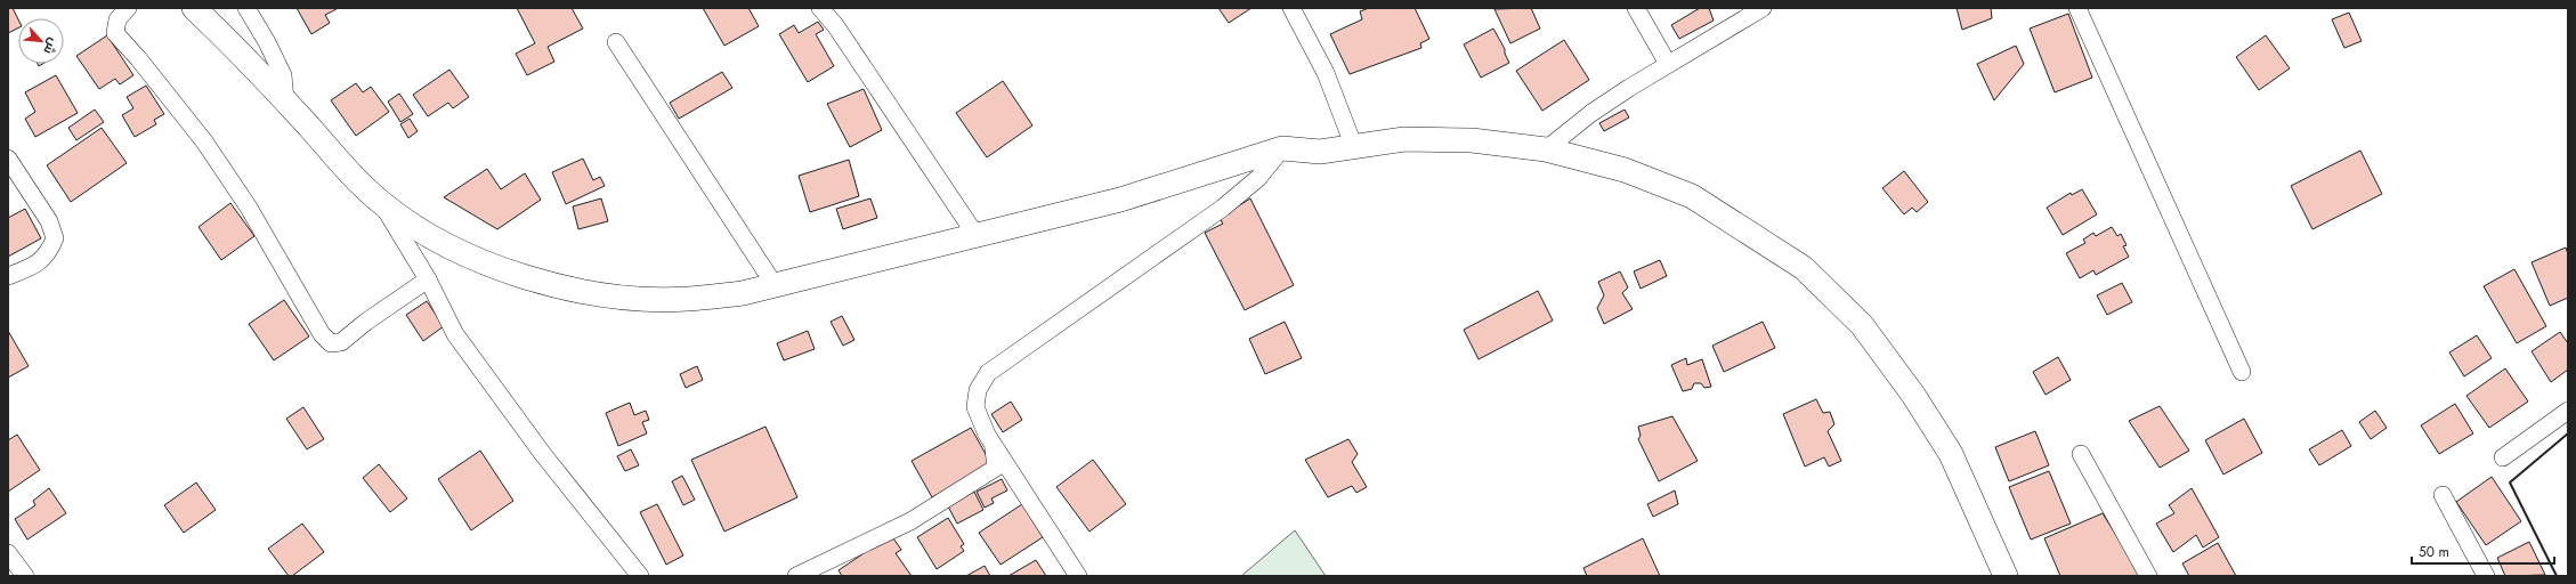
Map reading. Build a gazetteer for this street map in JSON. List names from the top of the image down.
{
  "scale_bar": "50 m",
  "north": "bottom right"
}
